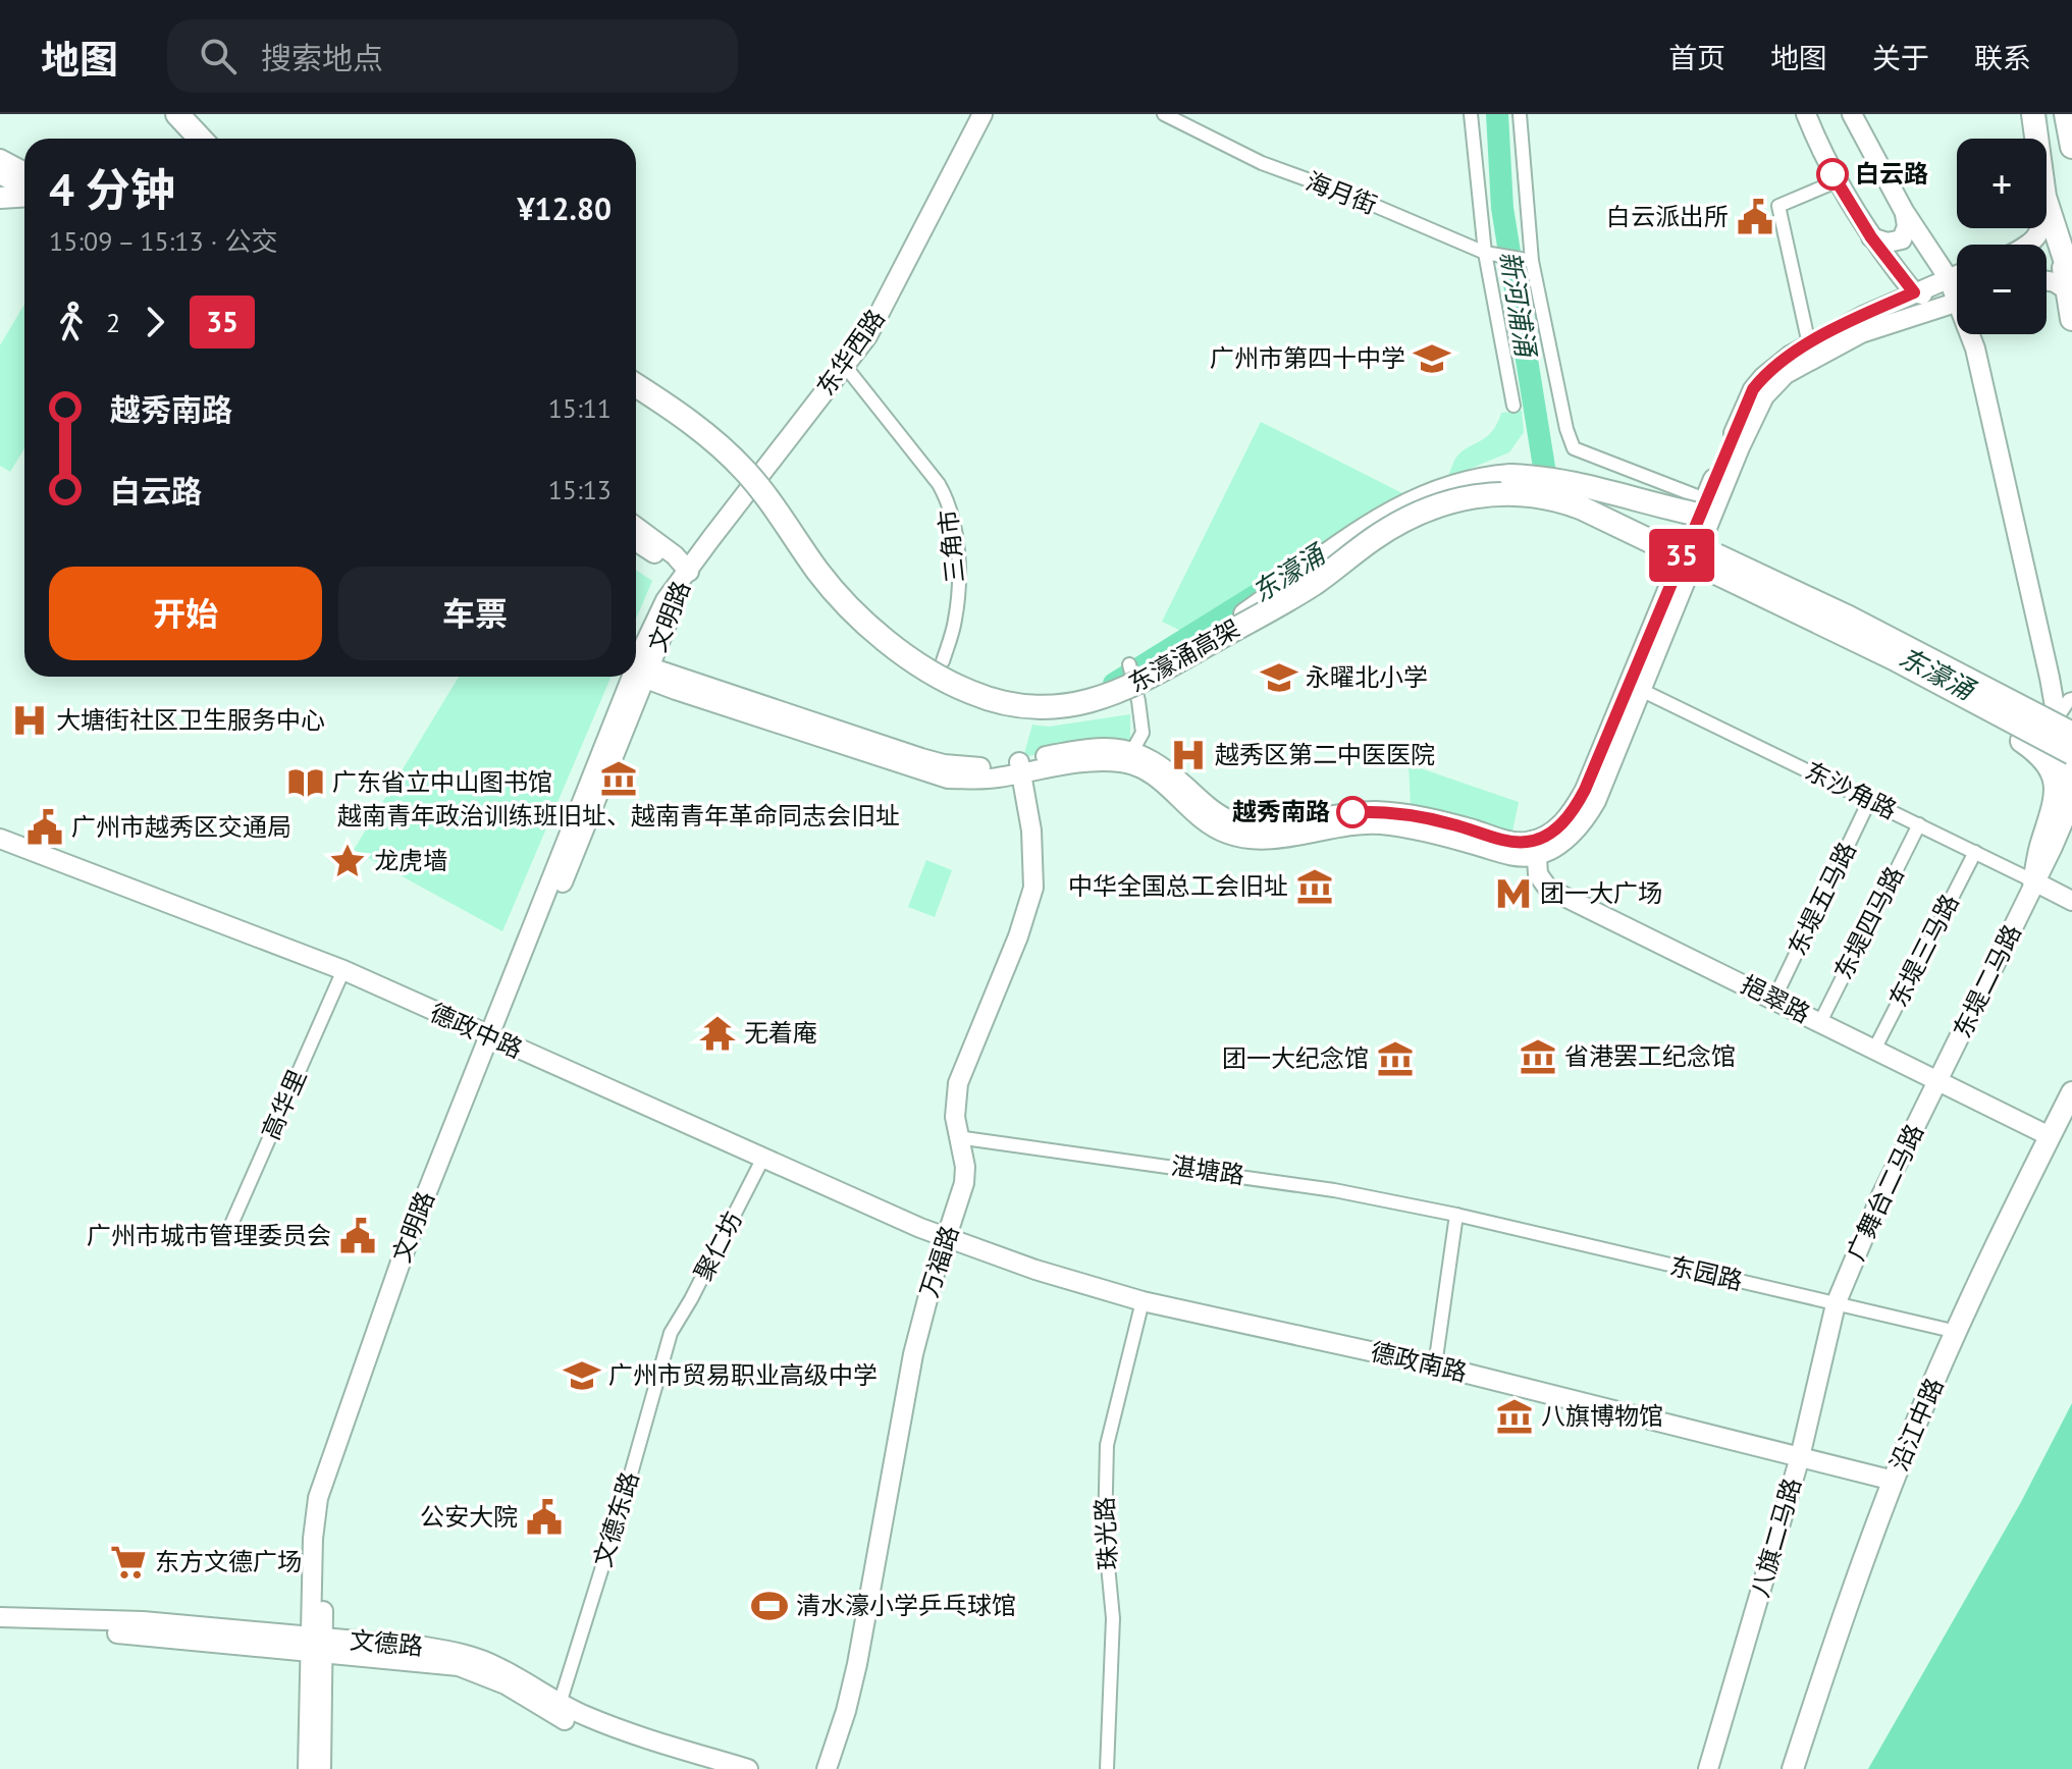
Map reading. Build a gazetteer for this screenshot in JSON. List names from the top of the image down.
{
  "streets": {
    "highway": ["东濠涌高架"],
    "main road": [
      "东华西路",
      "文明路",
      "东沙角路",
      "东堤二马路",
      "挹翠路",
      "德政中路",
      "广舞台二马路",
      "万福路",
      "德政南路",
      "沿江中路",
      "八旗二马路",
      "文德路"
    ],
    "street": [
      "海月街",
      "三角市",
      "东堤五马路",
      "东堤四马路",
      "东堤三马路",
      "高华里",
      "湛塘路",
      "聚仁坊",
      "东园路",
      "文德东路",
      "珠光路"
    ]
  },
  "crossings": [
    ["东华西路", "三角市"],
    ["东华西路", "文明路"],
    ["文明路", "德政中路"],
    ["文明路", "文德路"],
    ["东沙角路", "东堤五马路"],
    ["东沙角路", "东堤四马路"],
    ["东沙角路", "东堤三马路"],
    ["东沙角路", "东堤二马路"],
    ["东堤五马路", "挹翠路"],
    ["东堤四马路", "挹翠路"],
    ["东堤三马路", "挹翠路"],
    ["东堤二马路", "挹翠路"],
    ["东堤二马路", "广舞台二马路"],
    ["挹翠路", "广舞台二马路"],
    ["挹翠路", "沿江中路"],
    ["德政中路", "高华里"],
    ["德政中路", "聚仁坊"],
    ["德政中路", "万福路"],
    ["德政中路", "德政南路"],
    ["湛塘路", "万福路"],
    ["湛塘路", "东园路"],
    ["广舞台二马路", "东园路"],
    ["广舞台二马路", "八旗二马路"],
    ["聚仁坊", "文德东路"],
    ["万福路", "德政南路"],
    ["东园路", "沿江中路"],
    ["东园路", "八旗二马路"],
    ["德政南路", "沿江中路"],
    ["德政南路", "珠光路"],
    ["德政南路", "八旗二马路"],
    ["文德东路", "文德路"]
  ],
  "water": ["新河浦涌", "东濠涌"],
  "places": {
    "other": ["白云路", "越秀南路"],
    "public building": [
      "白云派出所",
      "广州市越秀区交通局",
      "广州市城市管理委员会",
      "公安大院"
    ],
    "school or university": ["广州市第四十中学", "永曜北小学", "广州市贸易职业高级中学"],
    "hospital": ["大塘街社区卫生服务中心", "越秀区第二中医医院"],
    "museum": [
      "越南青年政治训练班旧址、越南青年革命同志会旧址",
      "中华全国总工会旧址",
      "省港罢工纪念馆",
      "团一大纪念馆",
      "八旗博物馆"
    ],
    "library": ["广东省立中山图书馆"],
    "place": ["龙虎墙"],
    "metro station": ["团一大广场"],
    "temple": ["无着庵"],
    "supermarket": ["东方文德广场"],
    "sports": ["清水濠小学乒乓球馆"]
  },
  "lines": ["bus line 35"],
  "page": {
    "header": "地图",
    "search": "搜索地点",
    "nav": [
      "首页",
      "地图",
      "关于",
      "联系"
    ],
    "on_map": "35",
    "map_buttons": ["+", "−"],
    "heading": ["4 分钟", "15:09 – 15:13 · 公交", "¥12.80"],
    "legs": ["2", "35"],
    "list": [
      {
        "name": "越秀南路",
        "value": "15:11"
      },
      {
        "name": "白云路",
        "value": "15:13"
      }
    ],
    "buttons": ["开始", "车票"]
  }
}
